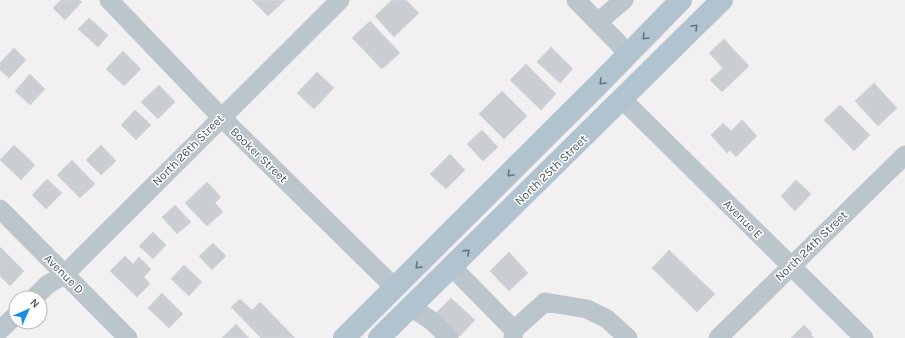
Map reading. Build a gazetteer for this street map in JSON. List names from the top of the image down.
{
  "streets": {
    "main road": ["North 25th Street"],
    "street": [
      "North 26th Street",
      "Booker Street",
      "Avenue E",
      "North 24th Street",
      "Avenue D"
    ]
  },
  "crossings": [
    ["North 26th Street", "Booker Street"],
    ["North 26th Street", "Avenue D"],
    ["North 25th Street", "Avenue E"],
    ["Avenue E", "North 24th Street"]
  ],
  "north": "top right"
}
